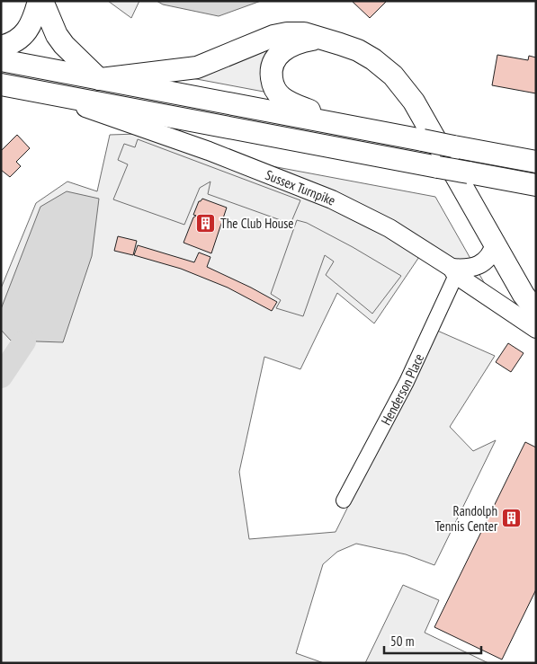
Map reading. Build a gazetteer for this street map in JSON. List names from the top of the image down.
{
  "streets": {
    "main road": ["Sussex Turnpike"],
    "street": ["Henderson Place"]
  },
  "crossings": [
    ["Sussex Turnpike", "Henderson Place"]
  ],
  "places": {
    "building": ["The Club House", "Randolph Tennis Center"]
  },
  "scale_bar": "50 m"
}
